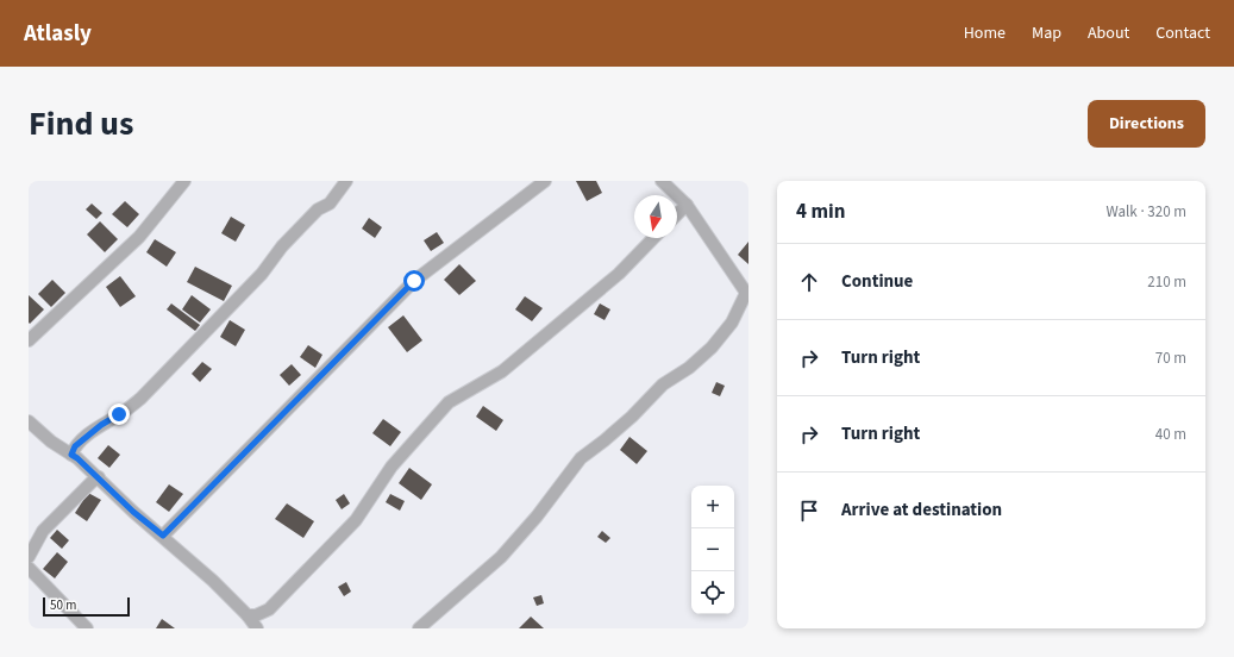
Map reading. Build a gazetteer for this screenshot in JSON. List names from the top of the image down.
{
  "scale_bar": "50 m",
  "north": "bottom",
  "page": {
    "header": "Atlasly",
    "nav": [
      "Home",
      "Map",
      "About",
      "Contact"
    ],
    "title": "Find us",
    "buttons": "Directions",
    "heading": ["4 min", "Walk · 320 m"],
    "list": [
      ["Continue", "210 m"],
      ["Turn right", "70 m"],
      ["Turn right", "40 m"],
      "Arrive at destination"
    ],
    "map_buttons": ["+", "−"],
    "scale": "50 m"
  }
}
